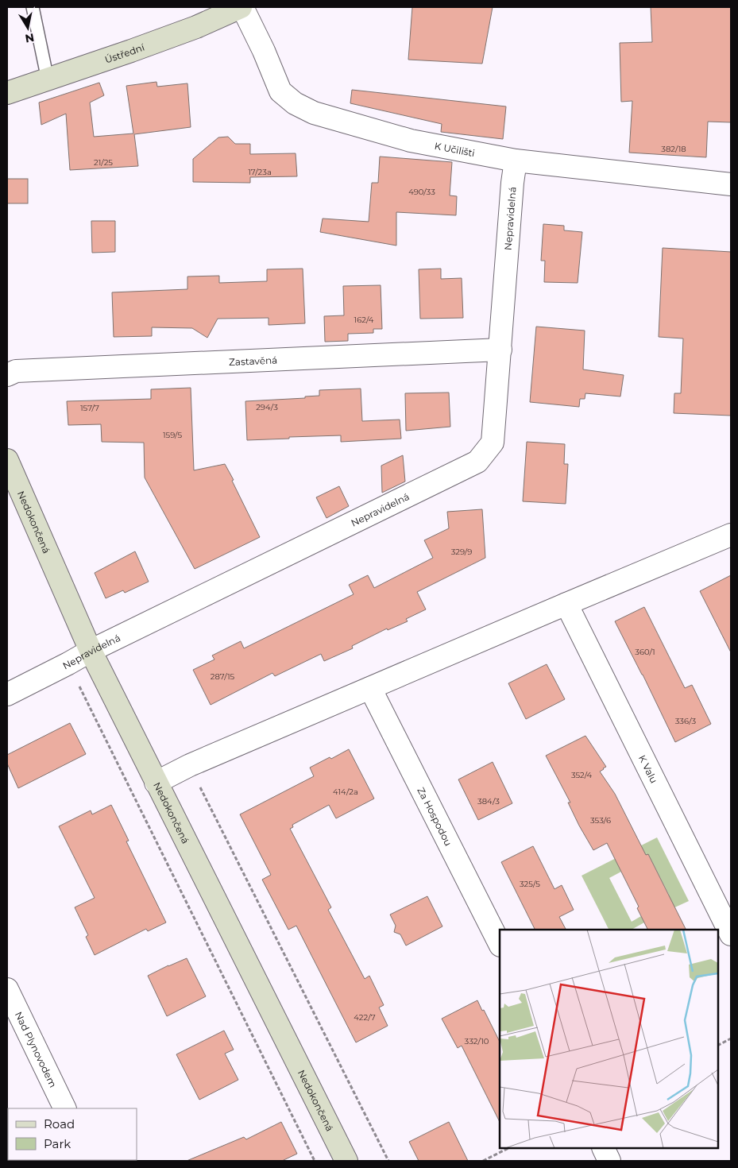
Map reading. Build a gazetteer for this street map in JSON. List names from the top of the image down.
{
  "streets": {
    "street": [
      "Ústřední",
      "K Učilišti",
      "Nepravidelná",
      "Zastavěná",
      "Nedokončená",
      "K Valu",
      "Za Hospodou",
      "Nad Plynovodem"
    ]
  },
  "crossings": [
    ["Ústřední", "K Učilišti"],
    ["K Učilišti", "Nepravidelná"],
    ["Nepravidelná", "Zastavěná"],
    ["Nepravidelná", "Nedokončená"]
  ],
  "house_numbers": [
    "382/18",
    "21/25",
    "17/23a",
    "490/33",
    "162/4",
    "294/3",
    "157/7",
    "159/5",
    "329/9",
    "360/1",
    "287/15",
    "336/3",
    "352/4",
    "414/2a",
    "384/3",
    "353/6",
    "325/5",
    "422/7",
    "332/10"
  ],
  "legend": ["Road", "Park"],
  "north": "bottom"
}
